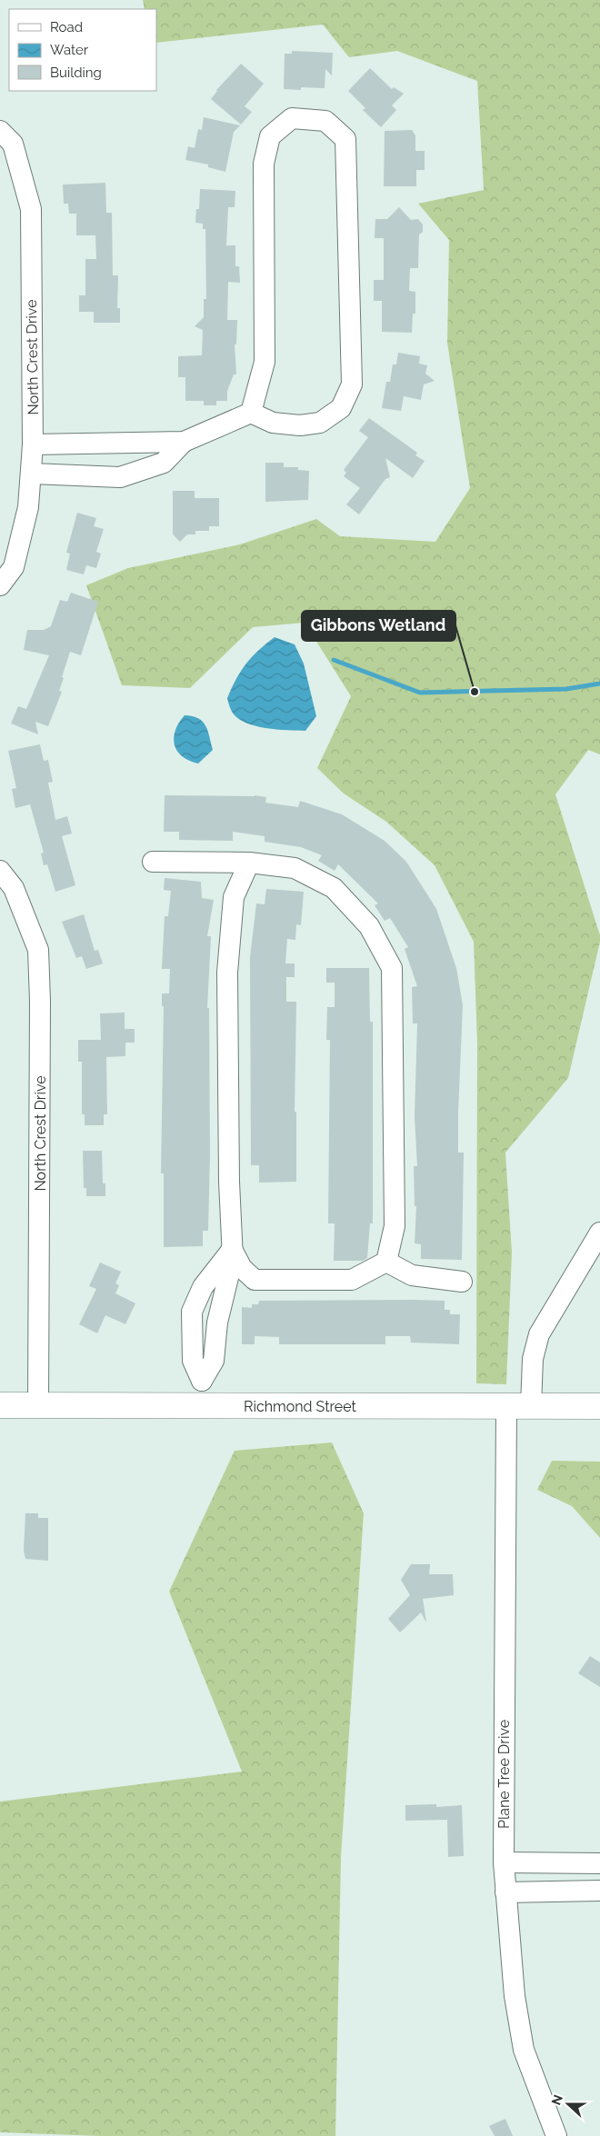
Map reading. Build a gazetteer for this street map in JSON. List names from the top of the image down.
{
  "streets": {
    "main road": ["Richmond Street"],
    "street": ["North Crest Drive", "Plane Tree Drive"]
  },
  "crossings": [
    ["North Crest Drive", "Richmond Street"],
    ["Richmond Street", "Plane Tree Drive"]
  ],
  "places": ["Gibbons Wetland"],
  "legend": ["Road", "Water", "Building"],
  "north": "left"
}
